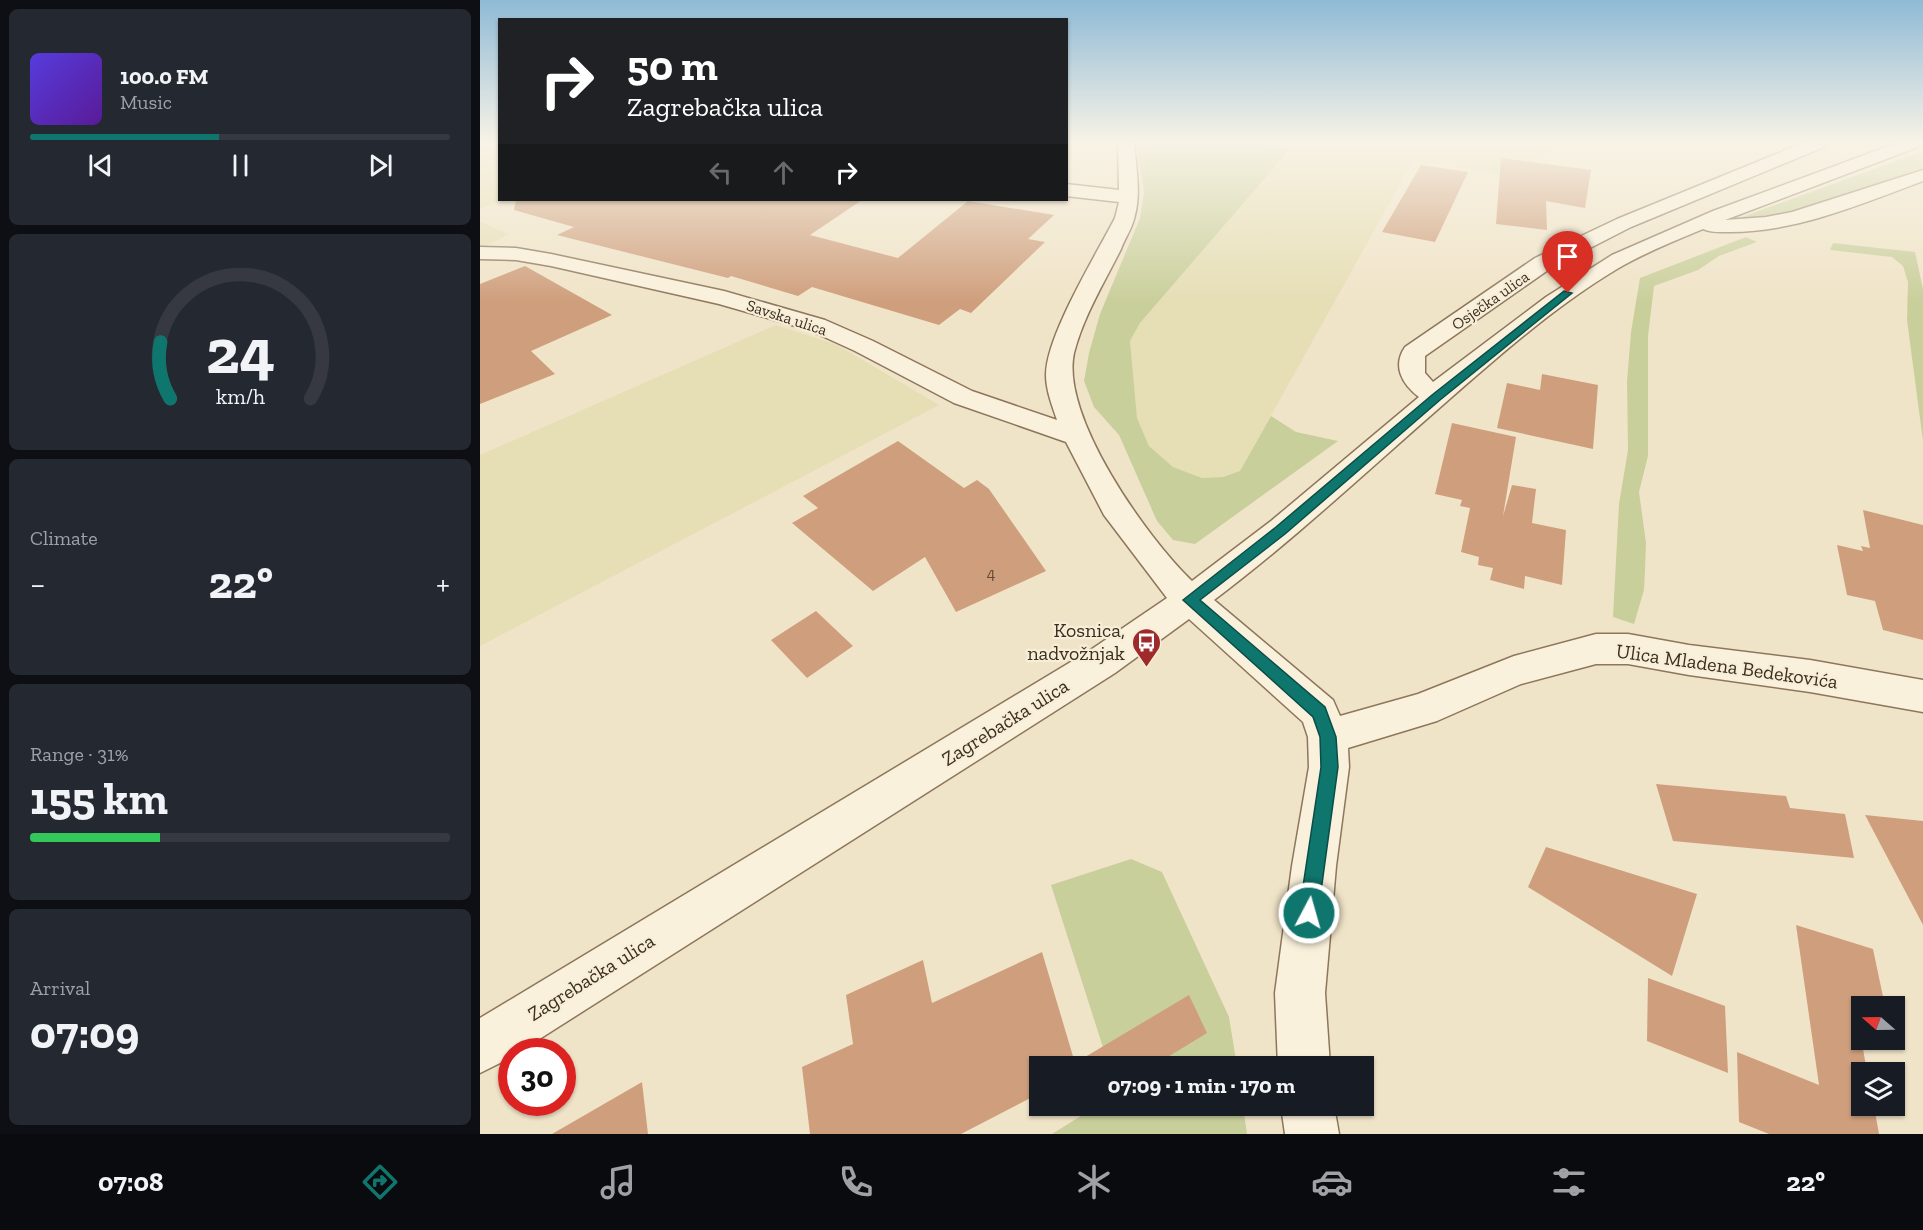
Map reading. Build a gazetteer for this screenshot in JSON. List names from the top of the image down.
{
  "streets": {
    "street": [
      "Osječka ulica",
      "Savska ulica",
      "Ulica Mladena Bedekovića",
      "Zagrebačka ulica"
    ]
  },
  "crossings": [
    ["Osječka ulica", "Zagrebačka ulica"]
  ],
  "places": {
    "bus stop": ["Kosnica, nadvožnjak"]
  },
  "house_numbers": ["4"],
  "north": "left",
  "page": {
    "turn": ["50 m", "Zagrebačka ulica"],
    "song": ["100.0 FM", "Music"],
    "tile": [
      "Climate",
      ["Range · 31%", "155 km"],
      ["Arrival", "07:09"]
    ],
    "heat": ["−", "22°", "+"],
    "limit": "30",
    "trip": "07:09 · 1 min · 170 m",
    "tabs": ["07:08", "22°"],
    "gauge": ["24", "km/h"]
  }
}
